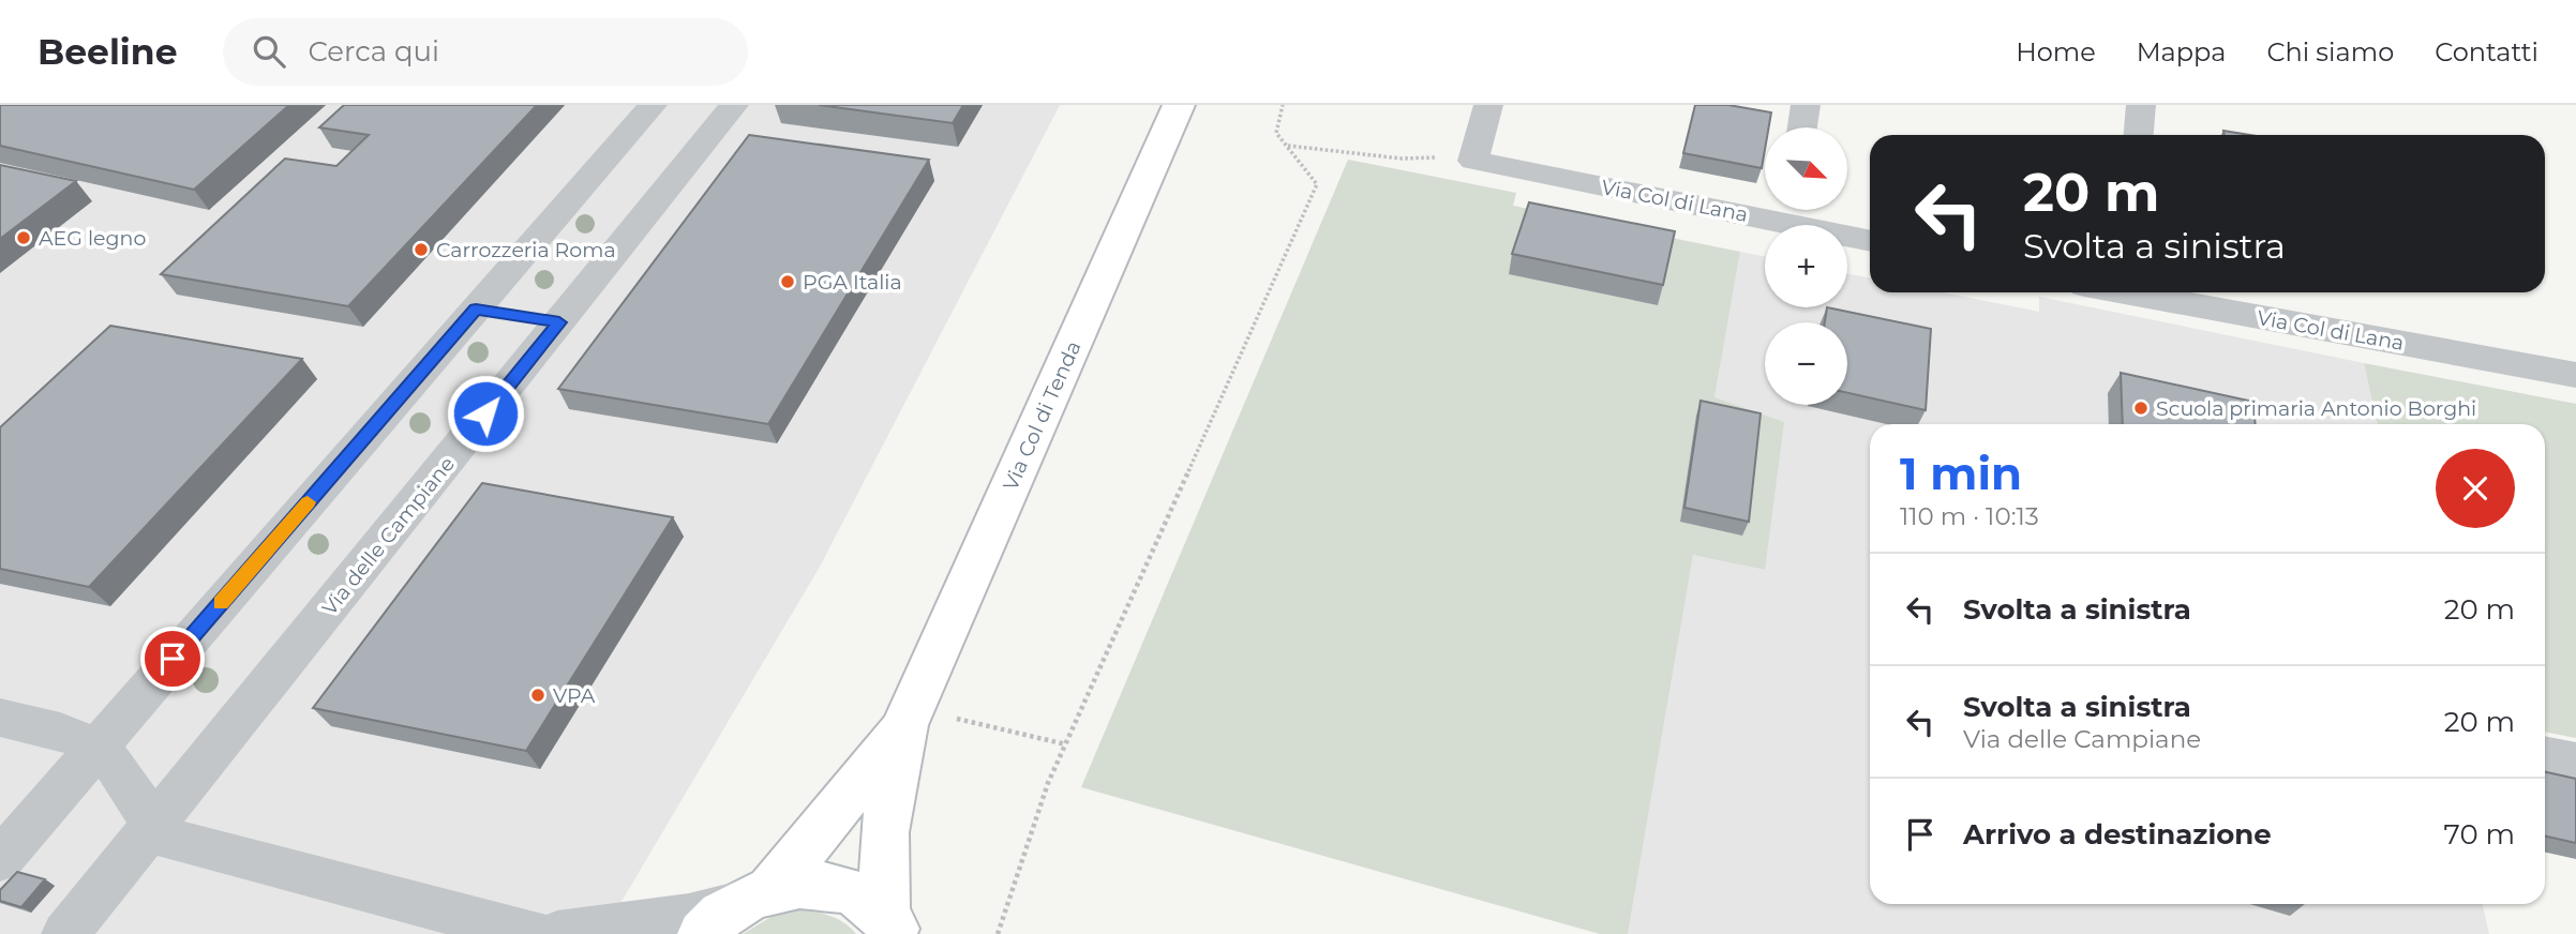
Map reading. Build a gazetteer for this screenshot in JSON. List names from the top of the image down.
{
  "streets": {
    "main road": ["Via Col di Tenda"],
    "street": ["Via Col di Lana", "Via delle Campiane"]
  },
  "places": [
    "AEG legno",
    "Carrozzeria Roma",
    "PGA Italia",
    "Scuola primaria Antonio Borghi",
    "VPA"
  ],
  "north": "bottom right",
  "page": {
    "header": "Beeline",
    "search": "Cerca qui",
    "nav": [
      "Home",
      "Mappa",
      "Chi siamo",
      "Contatti"
    ],
    "map_buttons": ["+", "−"],
    "turn": ["20 m", "Svolta a sinistra"],
    "heading": ["1 min", "110 m · 10:13"],
    "list": [
      {
        "name": "Svolta a sinistra",
        "value": "20 m"
      },
      {
        "name": "Svolta a sinistra",
        "note": "Via delle Campiane",
        "value": "20 m"
      },
      {
        "name": "Arrivo a destinazione",
        "value": "70 m"
      }
    ]
  }
}
